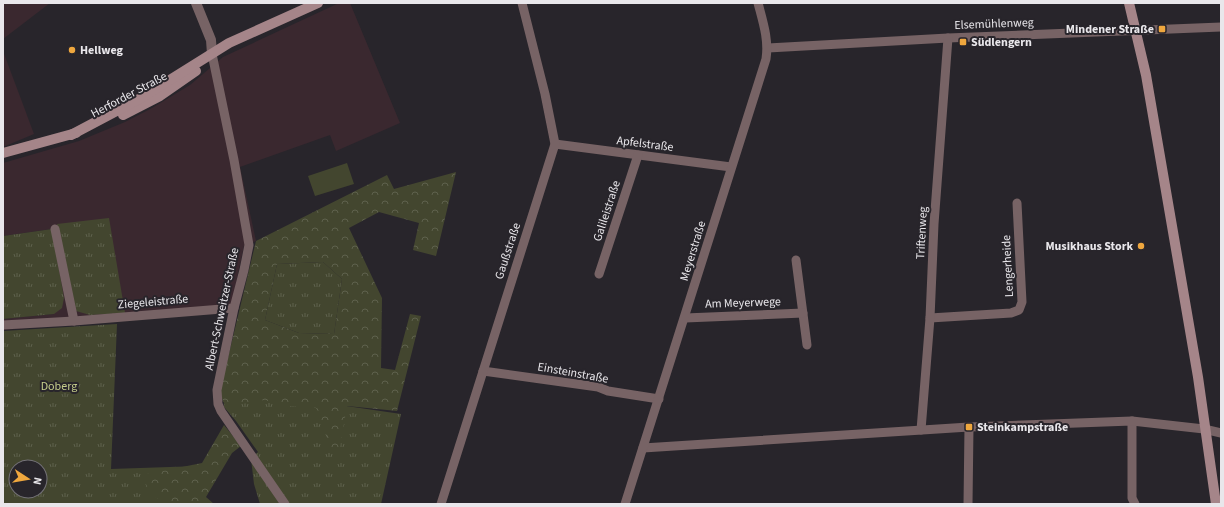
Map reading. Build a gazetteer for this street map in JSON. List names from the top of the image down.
{
  "streets": {
    "main road": ["Herforder Straße"],
    "street": [
      "Elsemühlenweg",
      "Apfelstraße",
      "Galileistraße",
      "Triftenweg",
      "Gaußstraße",
      "Meyerstraße",
      "Lengerheide",
      "Ziegeleistraße",
      "Am Meyerwege",
      "Albert-Schweitzer-Straße",
      "Einsteinstraße"
    ]
  },
  "crossings": [
    ["Elsemühlenweg", "Triftenweg"],
    ["Elsemühlenweg", "Meyerstraße"],
    ["Herforder Straße", "Albert-Schweitzer-Straße"],
    ["Apfelstraße", "Galileistraße"],
    ["Apfelstraße", "Gaußstraße"],
    ["Apfelstraße", "Meyerstraße"],
    ["Triftenweg", "Lengerheide"],
    ["Gaußstraße", "Einsteinstraße"],
    ["Meyerstraße", "Am Meyerwege"],
    ["Meyerstraße", "Einsteinstraße"],
    ["Ziegeleistraße", "Albert-Schweitzer-Straße"]
  ],
  "parks": ["Doberg"],
  "places": {
    "transit": ["Mindener Straße", "Südlengern", "Steinkampstraße"],
    "other": ["Hellweg", "Musikhaus Stork"]
  },
  "north": "right"
}
